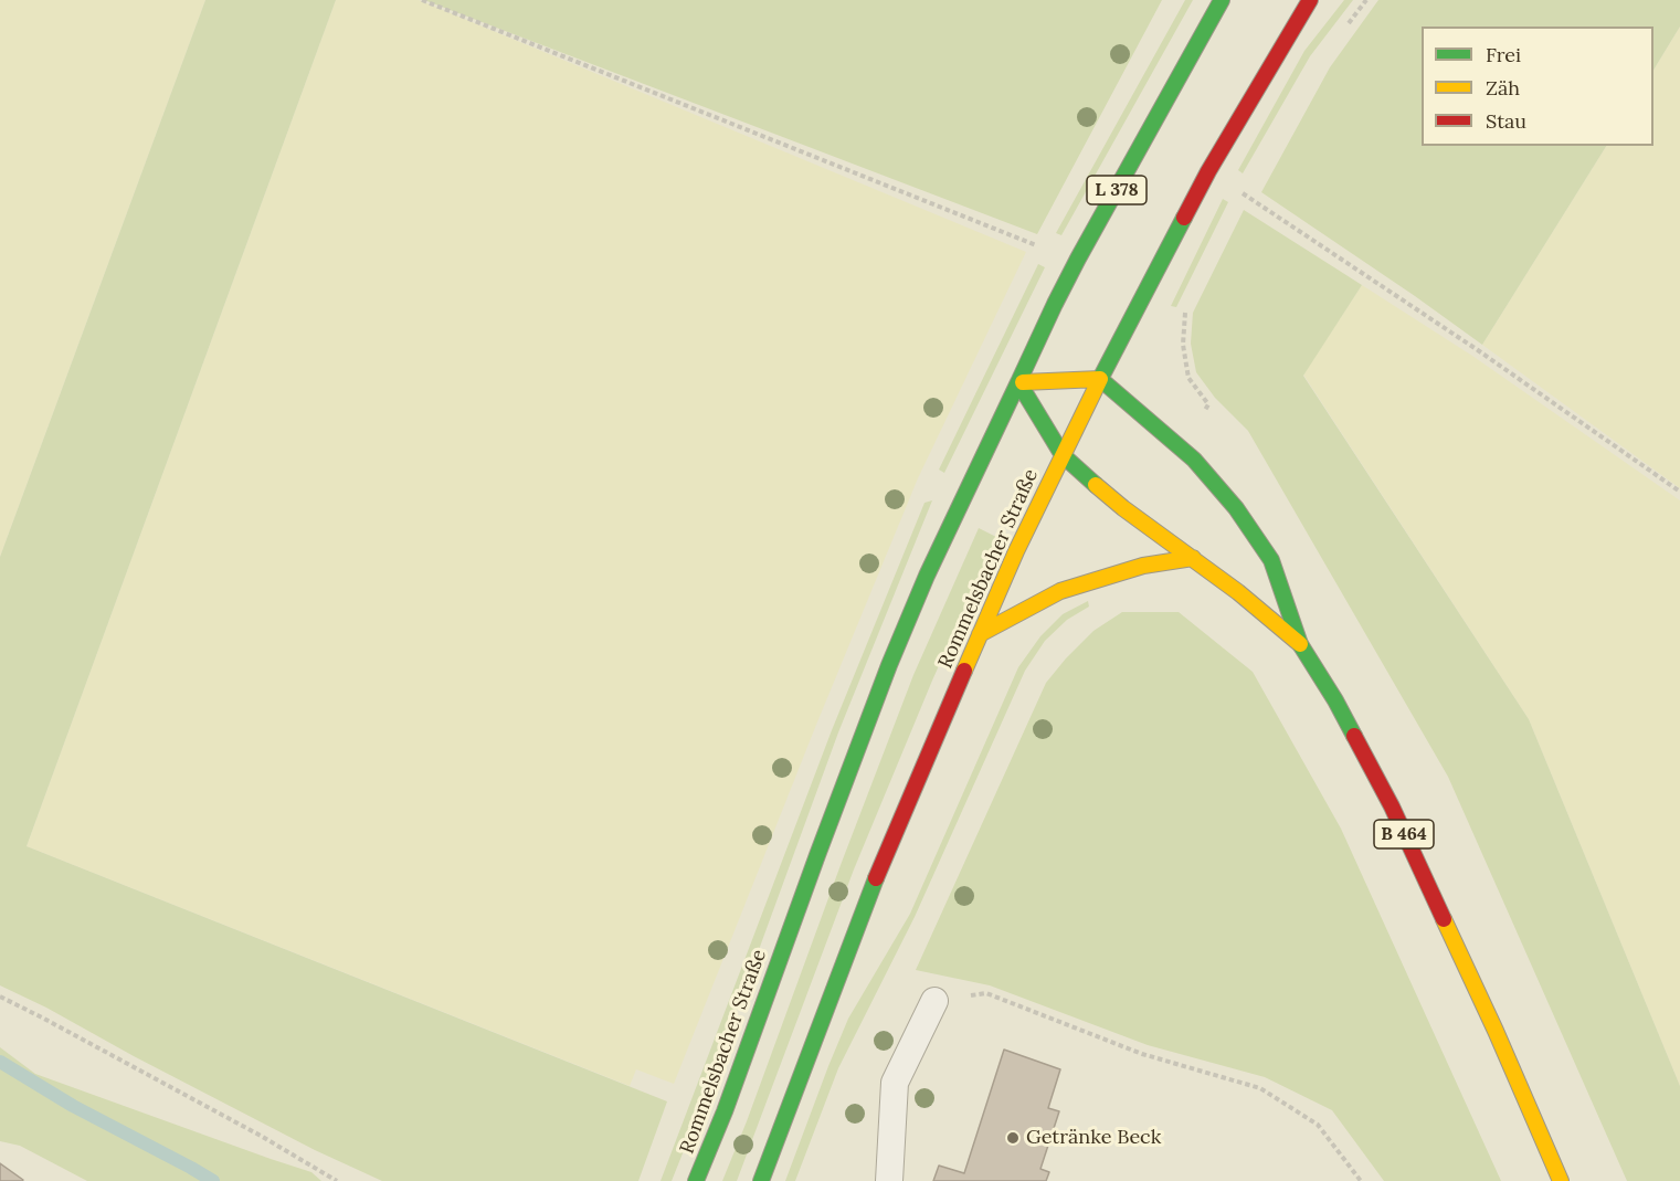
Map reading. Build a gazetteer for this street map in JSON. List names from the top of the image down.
{
  "streets": {
    "main road": ["L 378", "Rommelsbacher Straße", "B 464"]
  },
  "crossings": [
    ["Rommelsbacher Straße", "B 464"]
  ],
  "places": ["Getränke Beck"],
  "legend": ["Frei", "Zäh", "Stau"]
}
